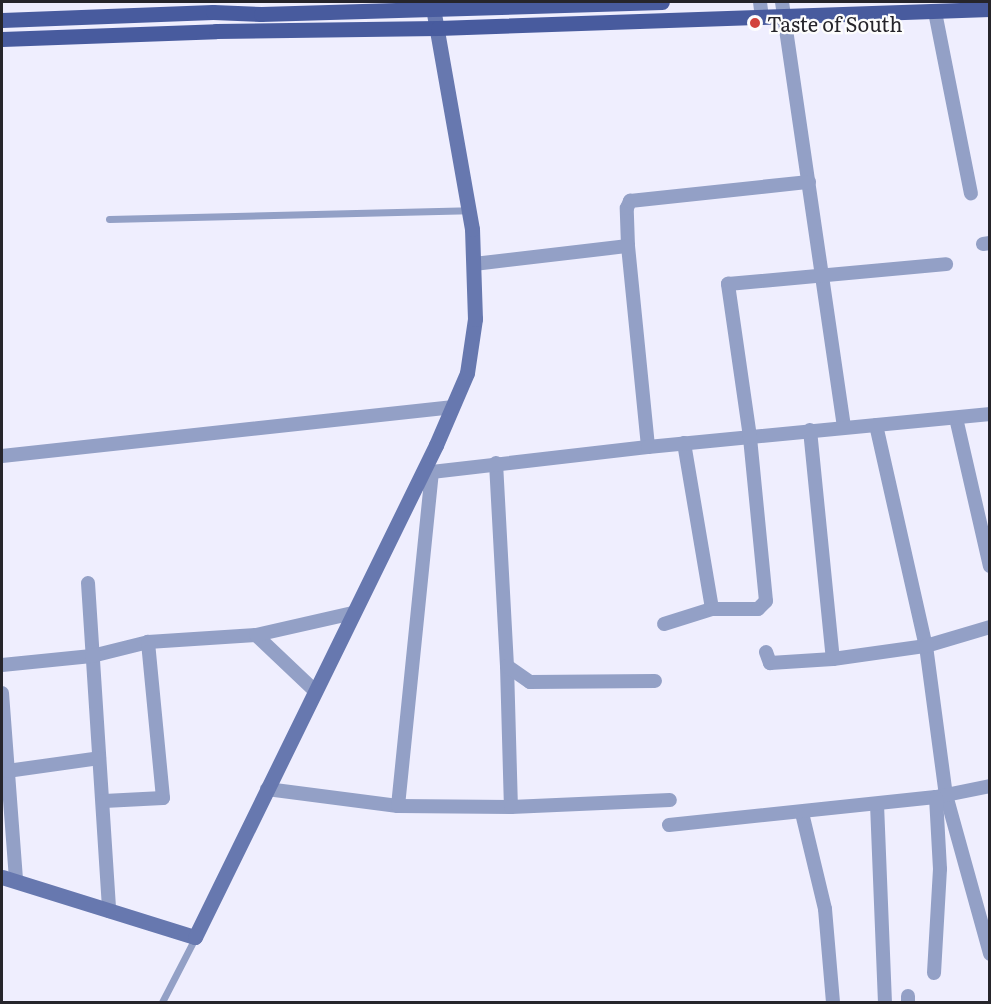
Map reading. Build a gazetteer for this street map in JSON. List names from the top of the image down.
{
  "places": ["Taste of South"]
}
